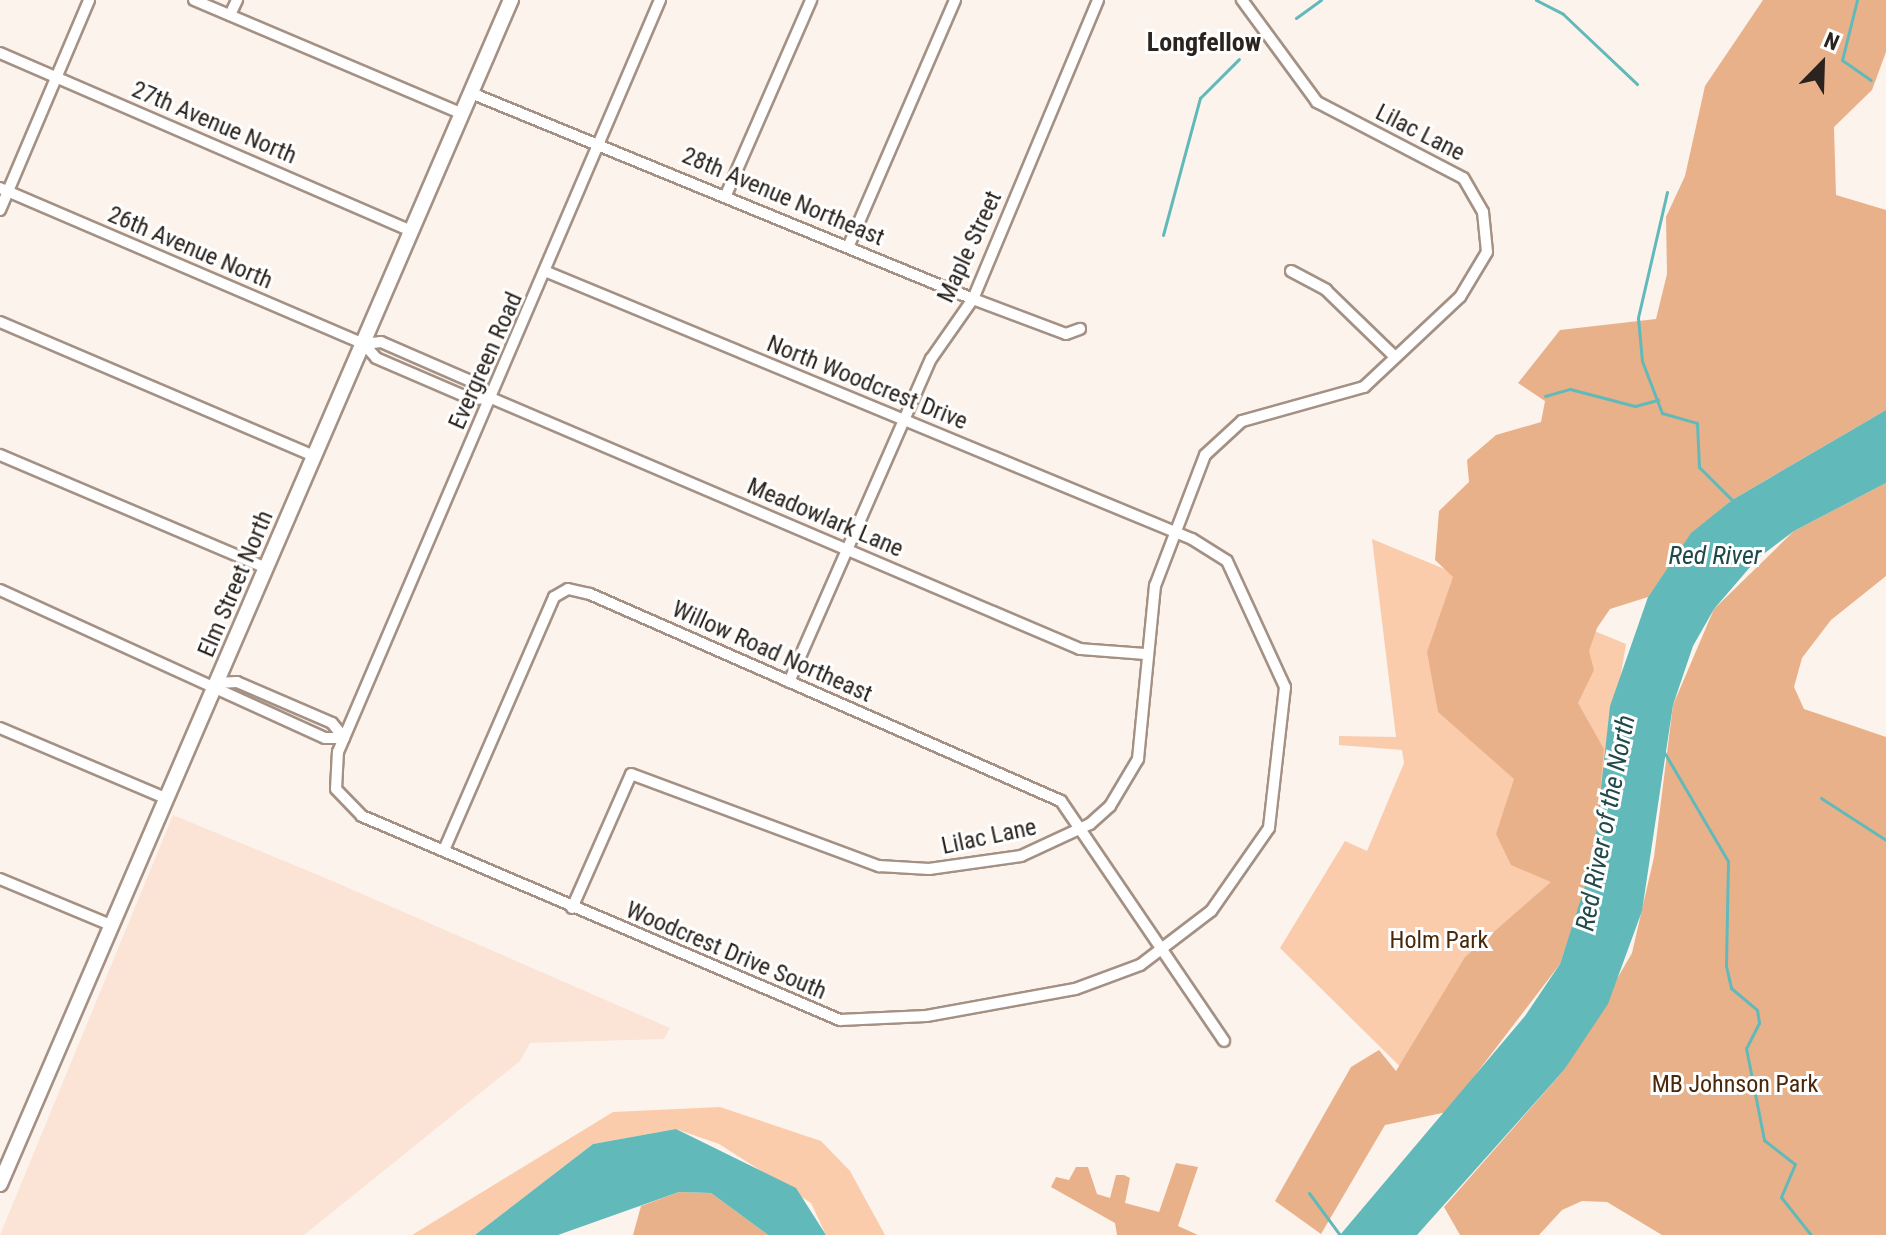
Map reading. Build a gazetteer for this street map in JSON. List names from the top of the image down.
{
  "streets": {
    "street": [
      "27th Avenue North",
      "Lilac Lane",
      "28th Avenue Northeast",
      "Maple Street",
      "26th Avenue North",
      "Evergreen Road",
      "North Woodcrest Drive",
      "Meadowlark Lane",
      "Elm Street North",
      "Willow Road Northeast",
      "Woodcrest Drive South"
    ]
  },
  "crossings": [
    ["27th Avenue North", "Elm Street North"],
    ["Lilac Lane", "North Woodcrest Drive"],
    ["Lilac Lane", "Meadowlark Lane"],
    ["Lilac Lane", "Willow Road Northeast"],
    ["Lilac Lane", "Woodcrest Drive South"],
    ["28th Avenue Northeast", "Maple Street"],
    ["28th Avenue Northeast", "Evergreen Road"],
    ["28th Avenue Northeast", "Elm Street North"],
    ["Maple Street", "North Woodcrest Drive"],
    ["Maple Street", "Meadowlark Lane"],
    ["Maple Street", "Willow Road Northeast"],
    ["26th Avenue North", "Meadowlark Lane"],
    ["26th Avenue North", "Elm Street North"],
    ["Evergreen Road", "North Woodcrest Drive"],
    ["Evergreen Road", "Meadowlark Lane"],
    ["Evergreen Road", "Woodcrest Drive South"],
    ["North Woodcrest Drive", "Willow Road Northeast"],
    ["North Woodcrest Drive", "Woodcrest Drive South"],
    ["Meadowlark Lane", "Elm Street North"],
    ["Willow Road Northeast", "Woodcrest Drive South"]
  ],
  "districts": ["Longfellow"],
  "water": ["Red River", "Red River of the North"],
  "parks": ["Holm Park", "MB Johnson Park"],
  "north": "top right"
}
